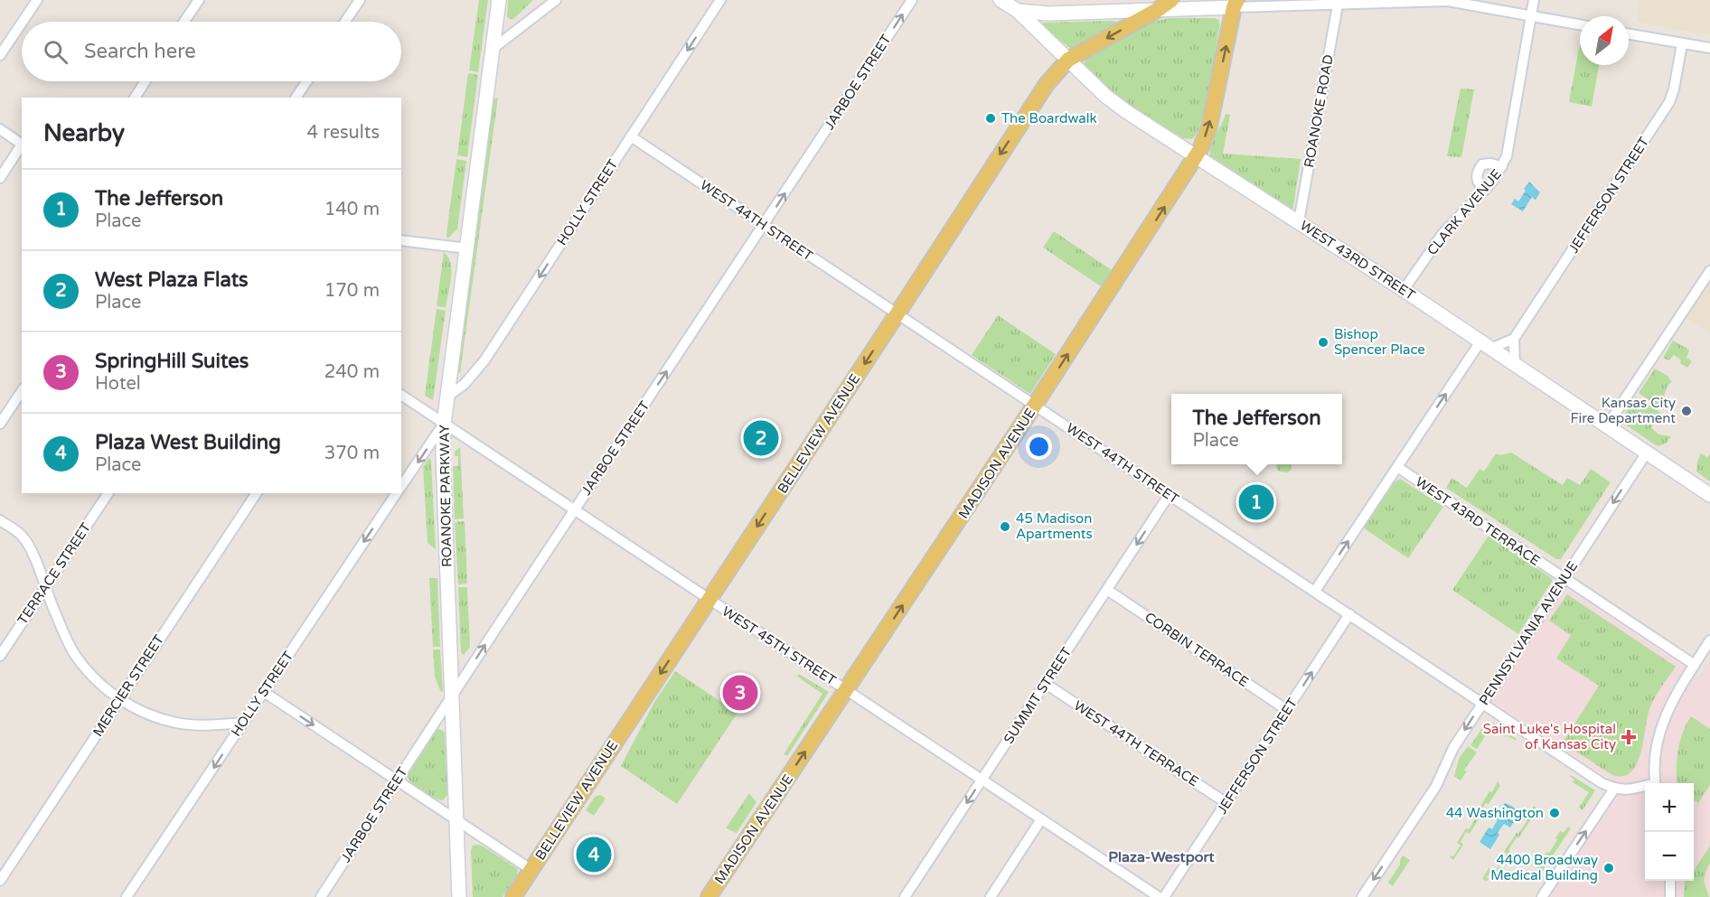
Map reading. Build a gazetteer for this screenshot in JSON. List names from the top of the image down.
{
  "streets": {
    "main road": ["BELLEVIEW AVENUE", "MADISON AVENUE"],
    "street": [
      "JARBOE STREET",
      "ROANOKE ROAD",
      "JEFFERSON STREET",
      "HOLLY STREET",
      "CLARK AVENUE",
      "WEST 44TH STREET",
      "WEST 43RD STREET",
      "ROANOKE PARKWAY",
      "WEST 43RD TERRACE",
      "TERRACE STREET",
      "PENNSYLVANIA AVENUE",
      "WEST 45TH STREET",
      "CORBIN TERRACE",
      "MERCIER STREET",
      "SUMMIT STREET",
      "WEST 44TH TERRACE"
    ]
  },
  "crossings": [
    ["JARBOE STREET", "WEST 44TH STREET"],
    ["JARBOE STREET", "ROANOKE PARKWAY"],
    ["JARBOE STREET", "WEST 45TH STREET"],
    ["ROANOKE ROAD", "WEST 43RD STREET"],
    ["JEFFERSON STREET", "WEST 44TH STREET"],
    ["JEFFERSON STREET", "CORBIN TERRACE"],
    ["JEFFERSON STREET", "WEST 44TH TERRACE"],
    ["HOLLY STREET", "WEST 44TH STREET"],
    ["HOLLY STREET", "ROANOKE PARKWAY"],
    ["CLARK AVENUE", "WEST 43RD STREET"],
    ["WEST 44TH STREET", "BELLEVIEW AVENUE"],
    ["WEST 44TH STREET", "MADISON AVENUE"],
    ["WEST 44TH STREET", "PENNSYLVANIA AVENUE"],
    ["WEST 44TH STREET", "SUMMIT STREET"],
    ["WEST 43RD STREET", "BELLEVIEW AVENUE"],
    ["WEST 43RD STREET", "MADISON AVENUE"],
    ["WEST 43RD STREET", "PENNSYLVANIA AVENUE"],
    ["BELLEVIEW AVENUE", "WEST 45TH STREET"],
    ["MADISON AVENUE", "WEST 45TH STREET"],
    ["ROANOKE PARKWAY", "WEST 45TH STREET"],
    ["WEST 43RD TERRACE", "PENNSYLVANIA AVENUE"],
    ["WEST 45TH STREET", "SUMMIT STREET"],
    ["CORBIN TERRACE", "SUMMIT STREET"],
    ["SUMMIT STREET", "WEST 44TH TERRACE"]
  ],
  "one_way": [
    "JARBOE STREET",
    "HOLLY STREET",
    "BELLEVIEW AVENUE",
    "MADISON AVENUE",
    "PENNSYLVANIA AVENUE"
  ],
  "districts": ["Plaza-Westport"],
  "places": {
    "other": [
      "The Boardwalk",
      "Bishop Spencer Place",
      "Kansas City Fire Department",
      "45 Madison Apartments",
      "44 Washington",
      "4400 Broadway Medical Building"
    ],
    "health": ["Saint Luke's Hospital of Kansas City"]
  },
  "north": "top right",
  "page": {
    "search": "Search here",
    "heading": ["Nearby", "4 results"],
    "list": [
      {
        "mark": "1",
        "name": "The Jefferson",
        "note": "Place",
        "value": "140 m"
      },
      {
        "mark": "2",
        "name": "West Plaza Flats",
        "note": "Place",
        "value": "170 m"
      },
      {
        "mark": "3",
        "name": "SpringHill Suites",
        "note": "Hotel",
        "value": "240 m"
      },
      {
        "mark": "4",
        "name": "Plaza West Building",
        "note": "Place",
        "value": "370 m"
      }
    ],
    "popup": ["The Jefferson", "Place"],
    "pins": [
      "2",
      "1",
      "3",
      "4"
    ],
    "map_buttons": ["+", "−"]
  }
}
